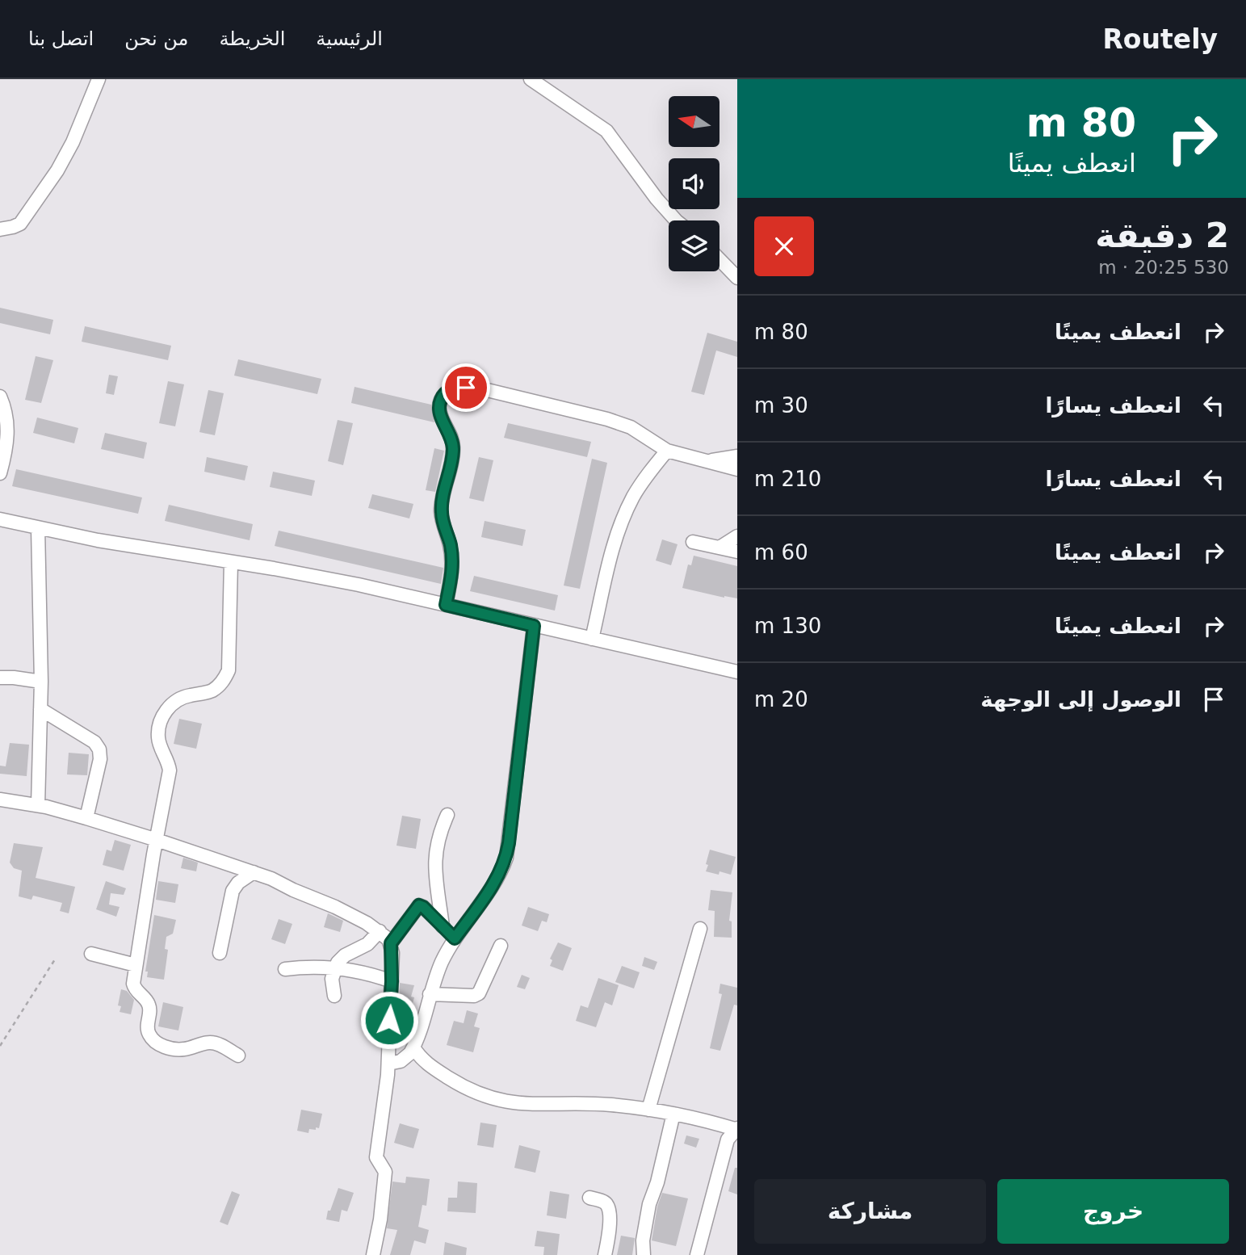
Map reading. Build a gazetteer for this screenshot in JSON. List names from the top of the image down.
{
  "north": "left",
  "page": {
    "header": "Routely",
    "nav": [
      "الرئيسية",
      "الخريطة",
      "من نحن",
      "اتصل بنا"
    ],
    "turn": ["80 m", "انعطف يمينًا"],
    "heading": ["2 دقيقة", "530 m · 20:25"],
    "list": [
      {
        "name": "انعطف يمينًا",
        "value": "80 m"
      },
      {
        "name": "انعطف يسارًا",
        "value": "30 m"
      },
      {
        "name": "انعطف يسارًا",
        "value": "210 m"
      },
      {
        "name": "انعطف يمينًا",
        "value": "60 m"
      },
      {
        "name": "انعطف يمينًا",
        "value": "130 m"
      },
      {
        "name": "الوصول إلى الوجهة",
        "value": "20 m"
      }
    ],
    "buttons": ["خروج", "مشاركة"]
  }
}
